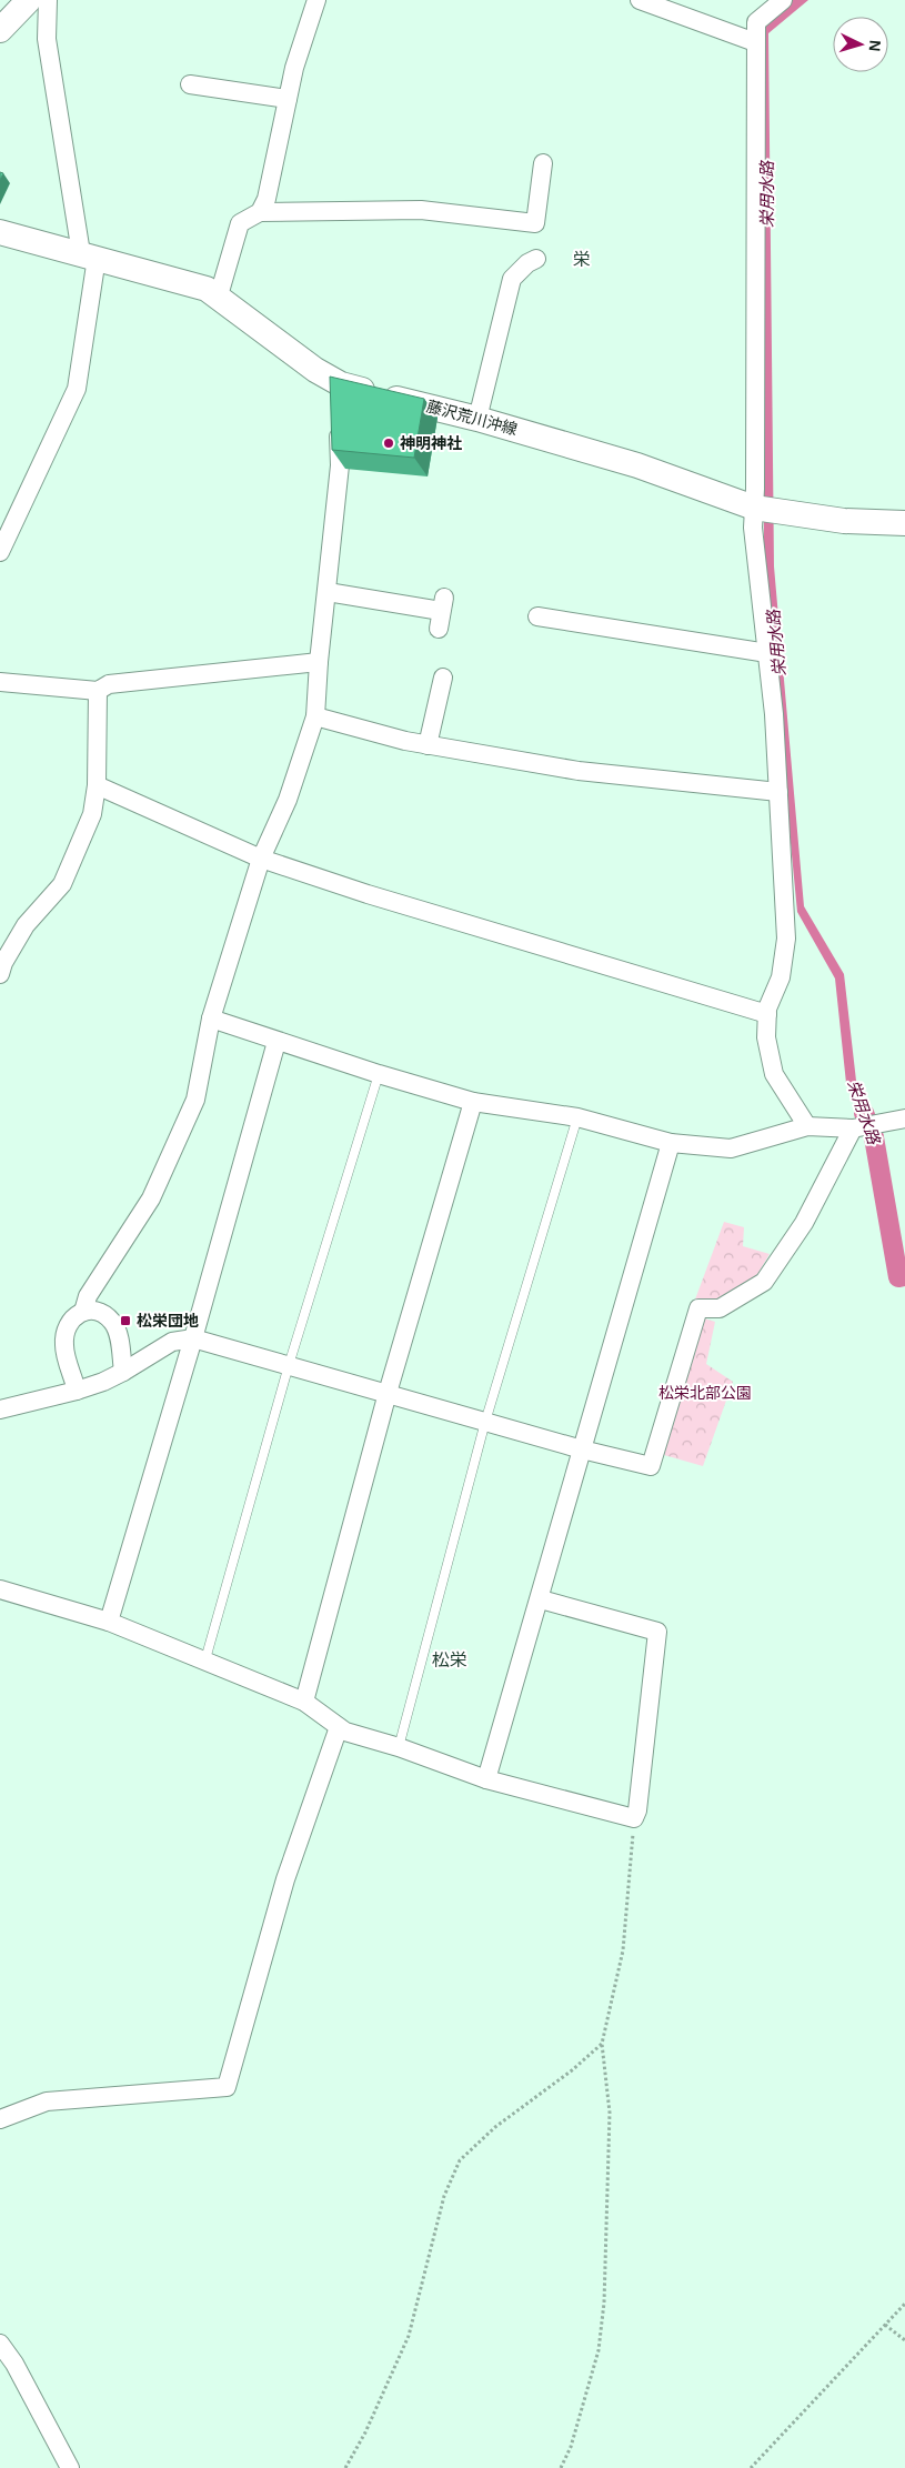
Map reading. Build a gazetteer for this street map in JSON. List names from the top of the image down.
{
  "streets": {
    "main road": ["藤沢荒川沖線"]
  },
  "districts": ["栄", "松栄"],
  "water": ["栄用水路"],
  "parks": ["松栄北部公園"],
  "places": {
    "other": ["神明神社"],
    "transit": ["松栄団地"]
  },
  "north": "right"
}
